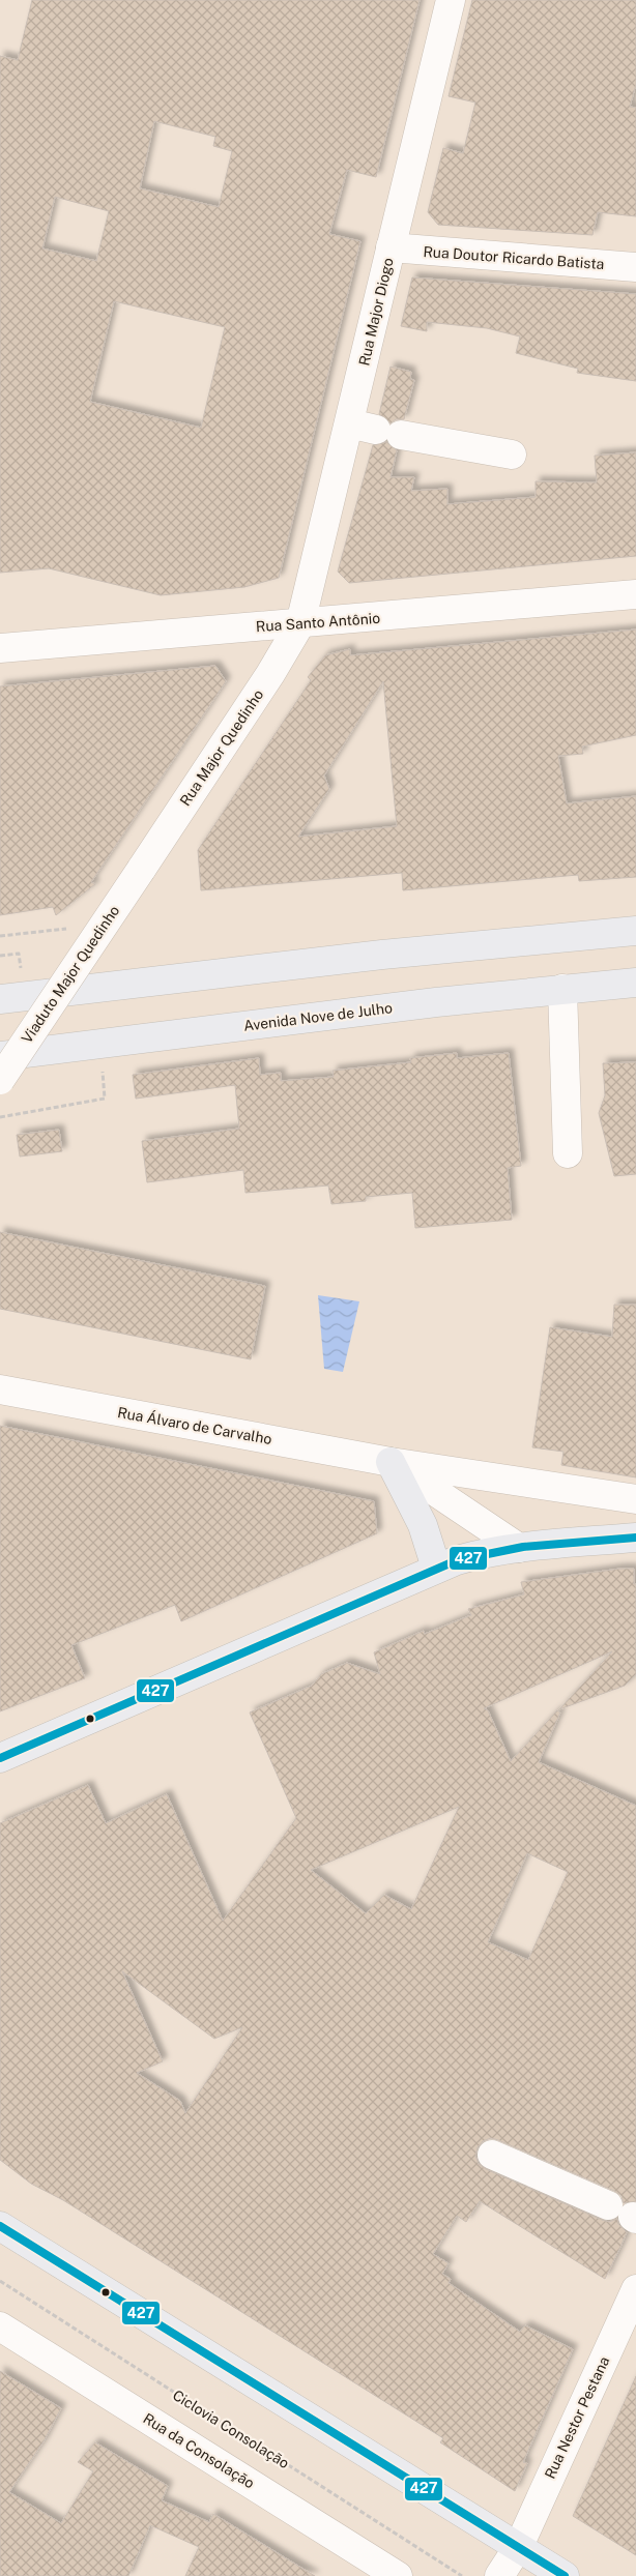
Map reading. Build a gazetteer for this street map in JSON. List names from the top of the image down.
{
  "streets": {
    "main road": ["Avenida Nove de Julho"],
    "street": [
      "Rua Doutor Ricardo Batista",
      "Rua Major Diogo",
      "Rua Santo Antônio",
      "Rua Major Quedinho",
      "Viaduto Major Quedinho",
      "Rua Álvaro de Carvalho",
      "Rua Nestor Pestana",
      "Rua da Consolação"
    ],
    "path": ["Ciclovia Consolação"]
  },
  "crossings": [
    ["Rua Doutor Ricardo Batista", "Rua Major Diogo"],
    ["Rua Major Diogo", "Rua Santo Antônio"],
    ["Rua Major Diogo", "Rua Major Quedinho"],
    ["Rua Santo Antônio", "Rua Major Quedinho"],
    ["Rua Major Quedinho", "Viaduto Major Quedinho"]
  ],
  "lines": ["transit line 427"]
}
